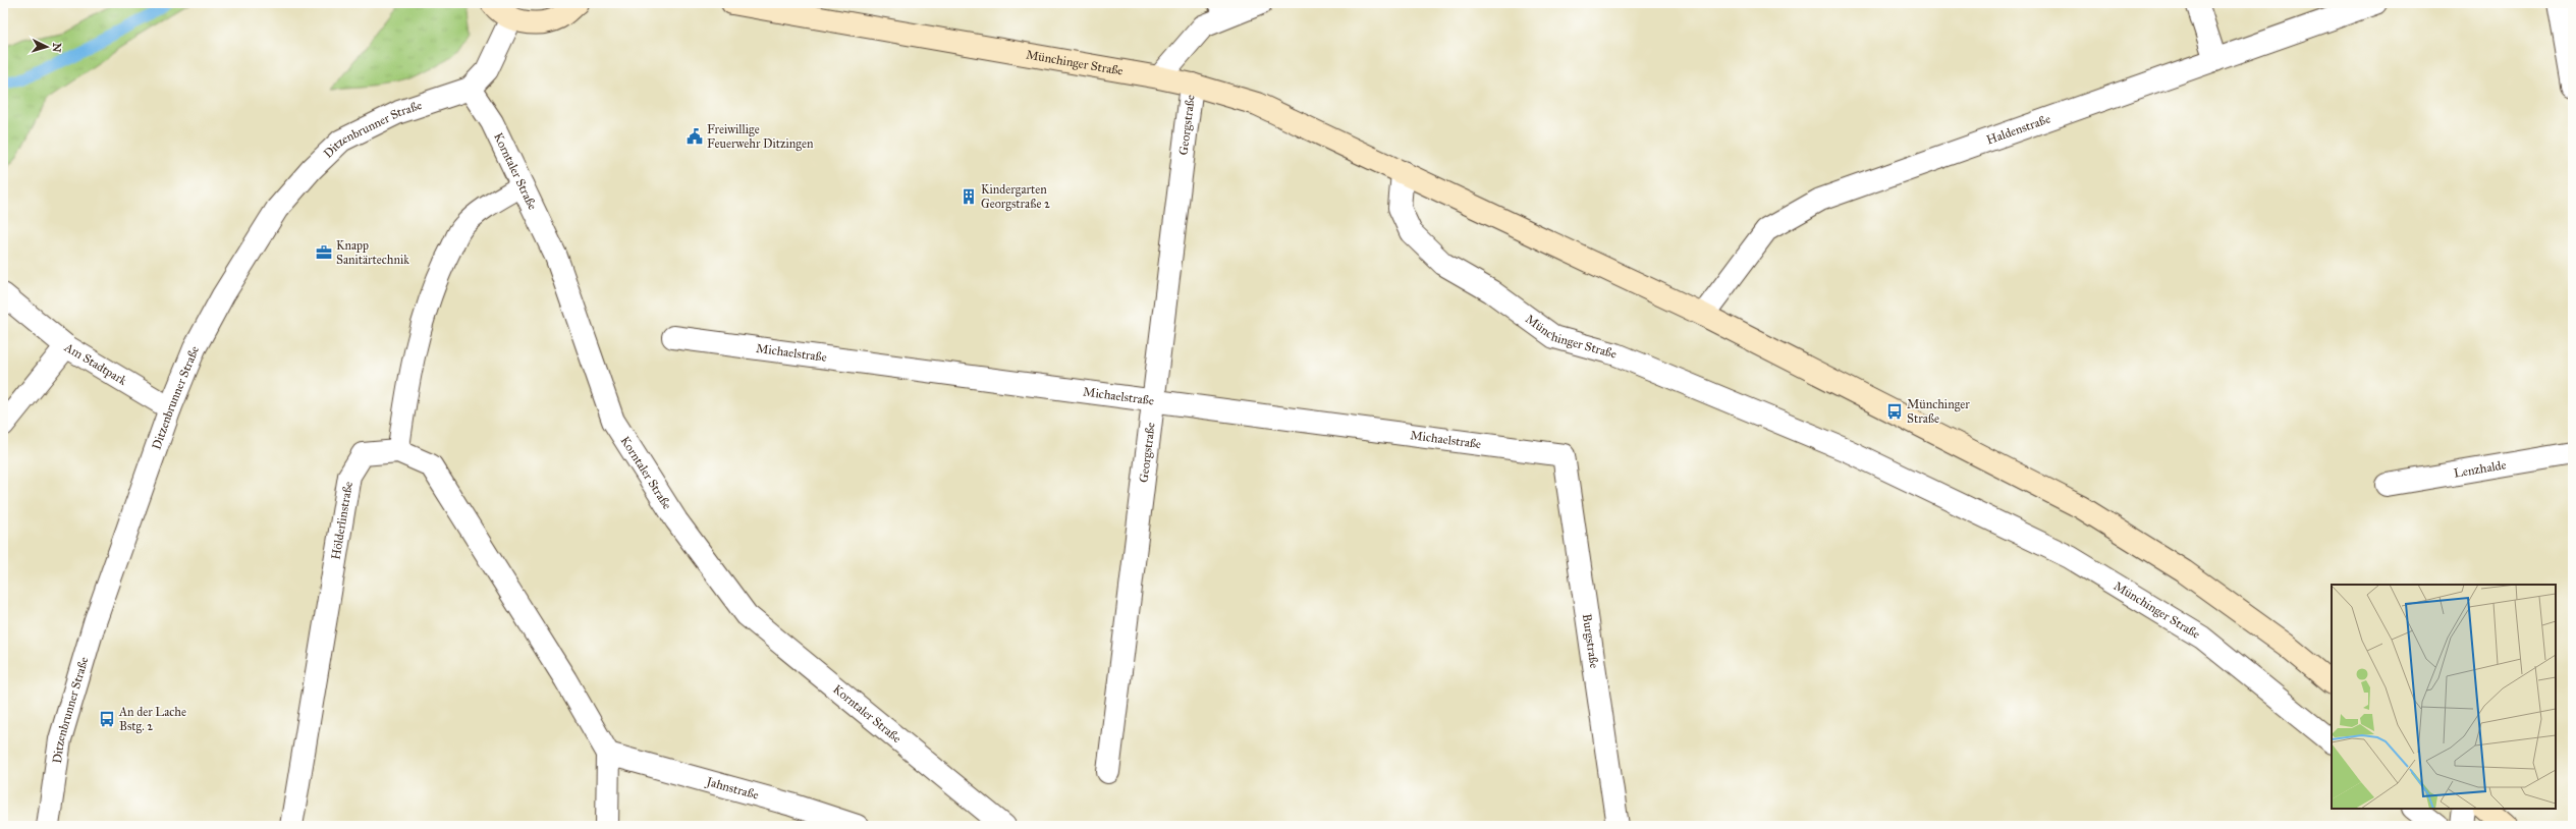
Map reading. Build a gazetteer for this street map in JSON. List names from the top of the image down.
{
  "streets": {
    "main road": ["Münchinger Straße"],
    "street": [
      "Georgstraße",
      "Haldenstraße",
      "Ditzenbrunner Straße",
      "Korntaler Straße",
      "Michaelstraße",
      "Am Stadtpark",
      "Lenzhalde",
      "Hölderlinstraße",
      "Burgstraße",
      "Jahnstraße"
    ]
  },
  "crossings": [
    ["Münchinger Straße", "Georgstraße"],
    ["Münchinger Straße", "Haldenstraße"],
    ["Georgstraße", "Michaelstraße"],
    ["Ditzenbrunner Straße", "Korntaler Straße"],
    ["Ditzenbrunner Straße", "Am Stadtpark"],
    ["Michaelstraße", "Burgstraße"],
    ["Hölderlinstraße", "Jahnstraße"]
  ],
  "places": {
    "public building": ["Freiwillige Feuerwehr Ditzingen"],
    "building": ["Kindergarten Georgstraße 2"],
    "office": ["Knapp Sanitärtechnik"],
    "bus stop": ["Münchinger Straße", "An der Lache Bstg. 2"]
  },
  "north": "right"
}
